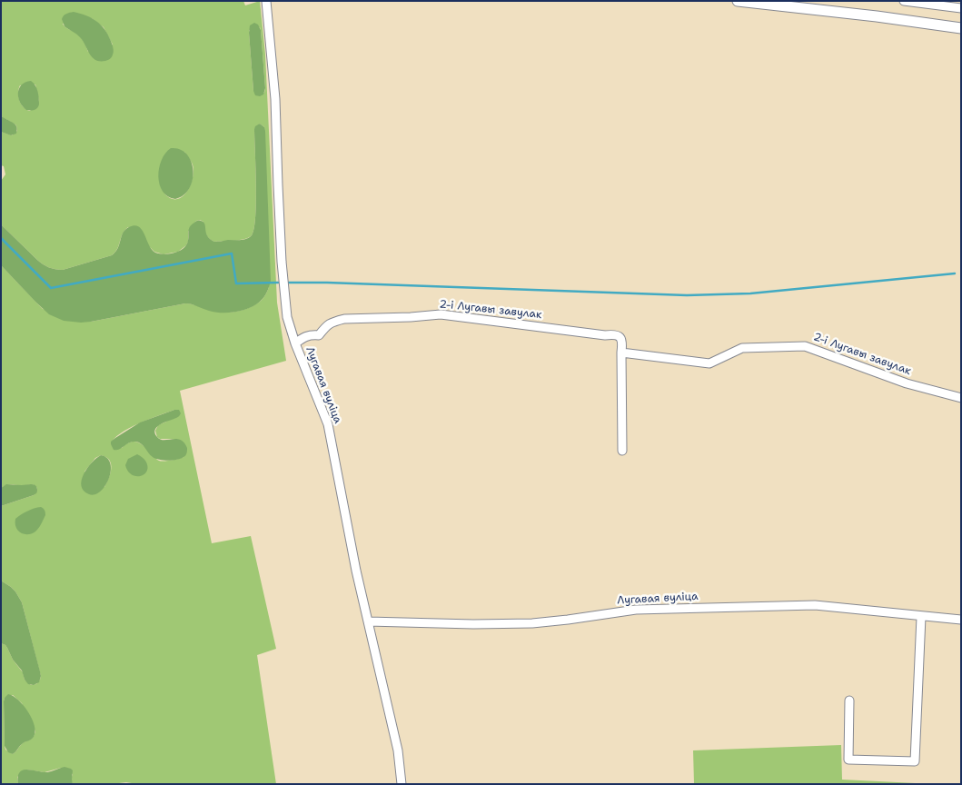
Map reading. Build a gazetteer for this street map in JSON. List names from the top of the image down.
{
  "streets": {
    "street": ["2-і Лугавы завулак", "Лугавая вуліца"]
  },
  "crossings": [
    ["2-і Лугавы завулак", "Лугавая вуліца"]
  ]
}
